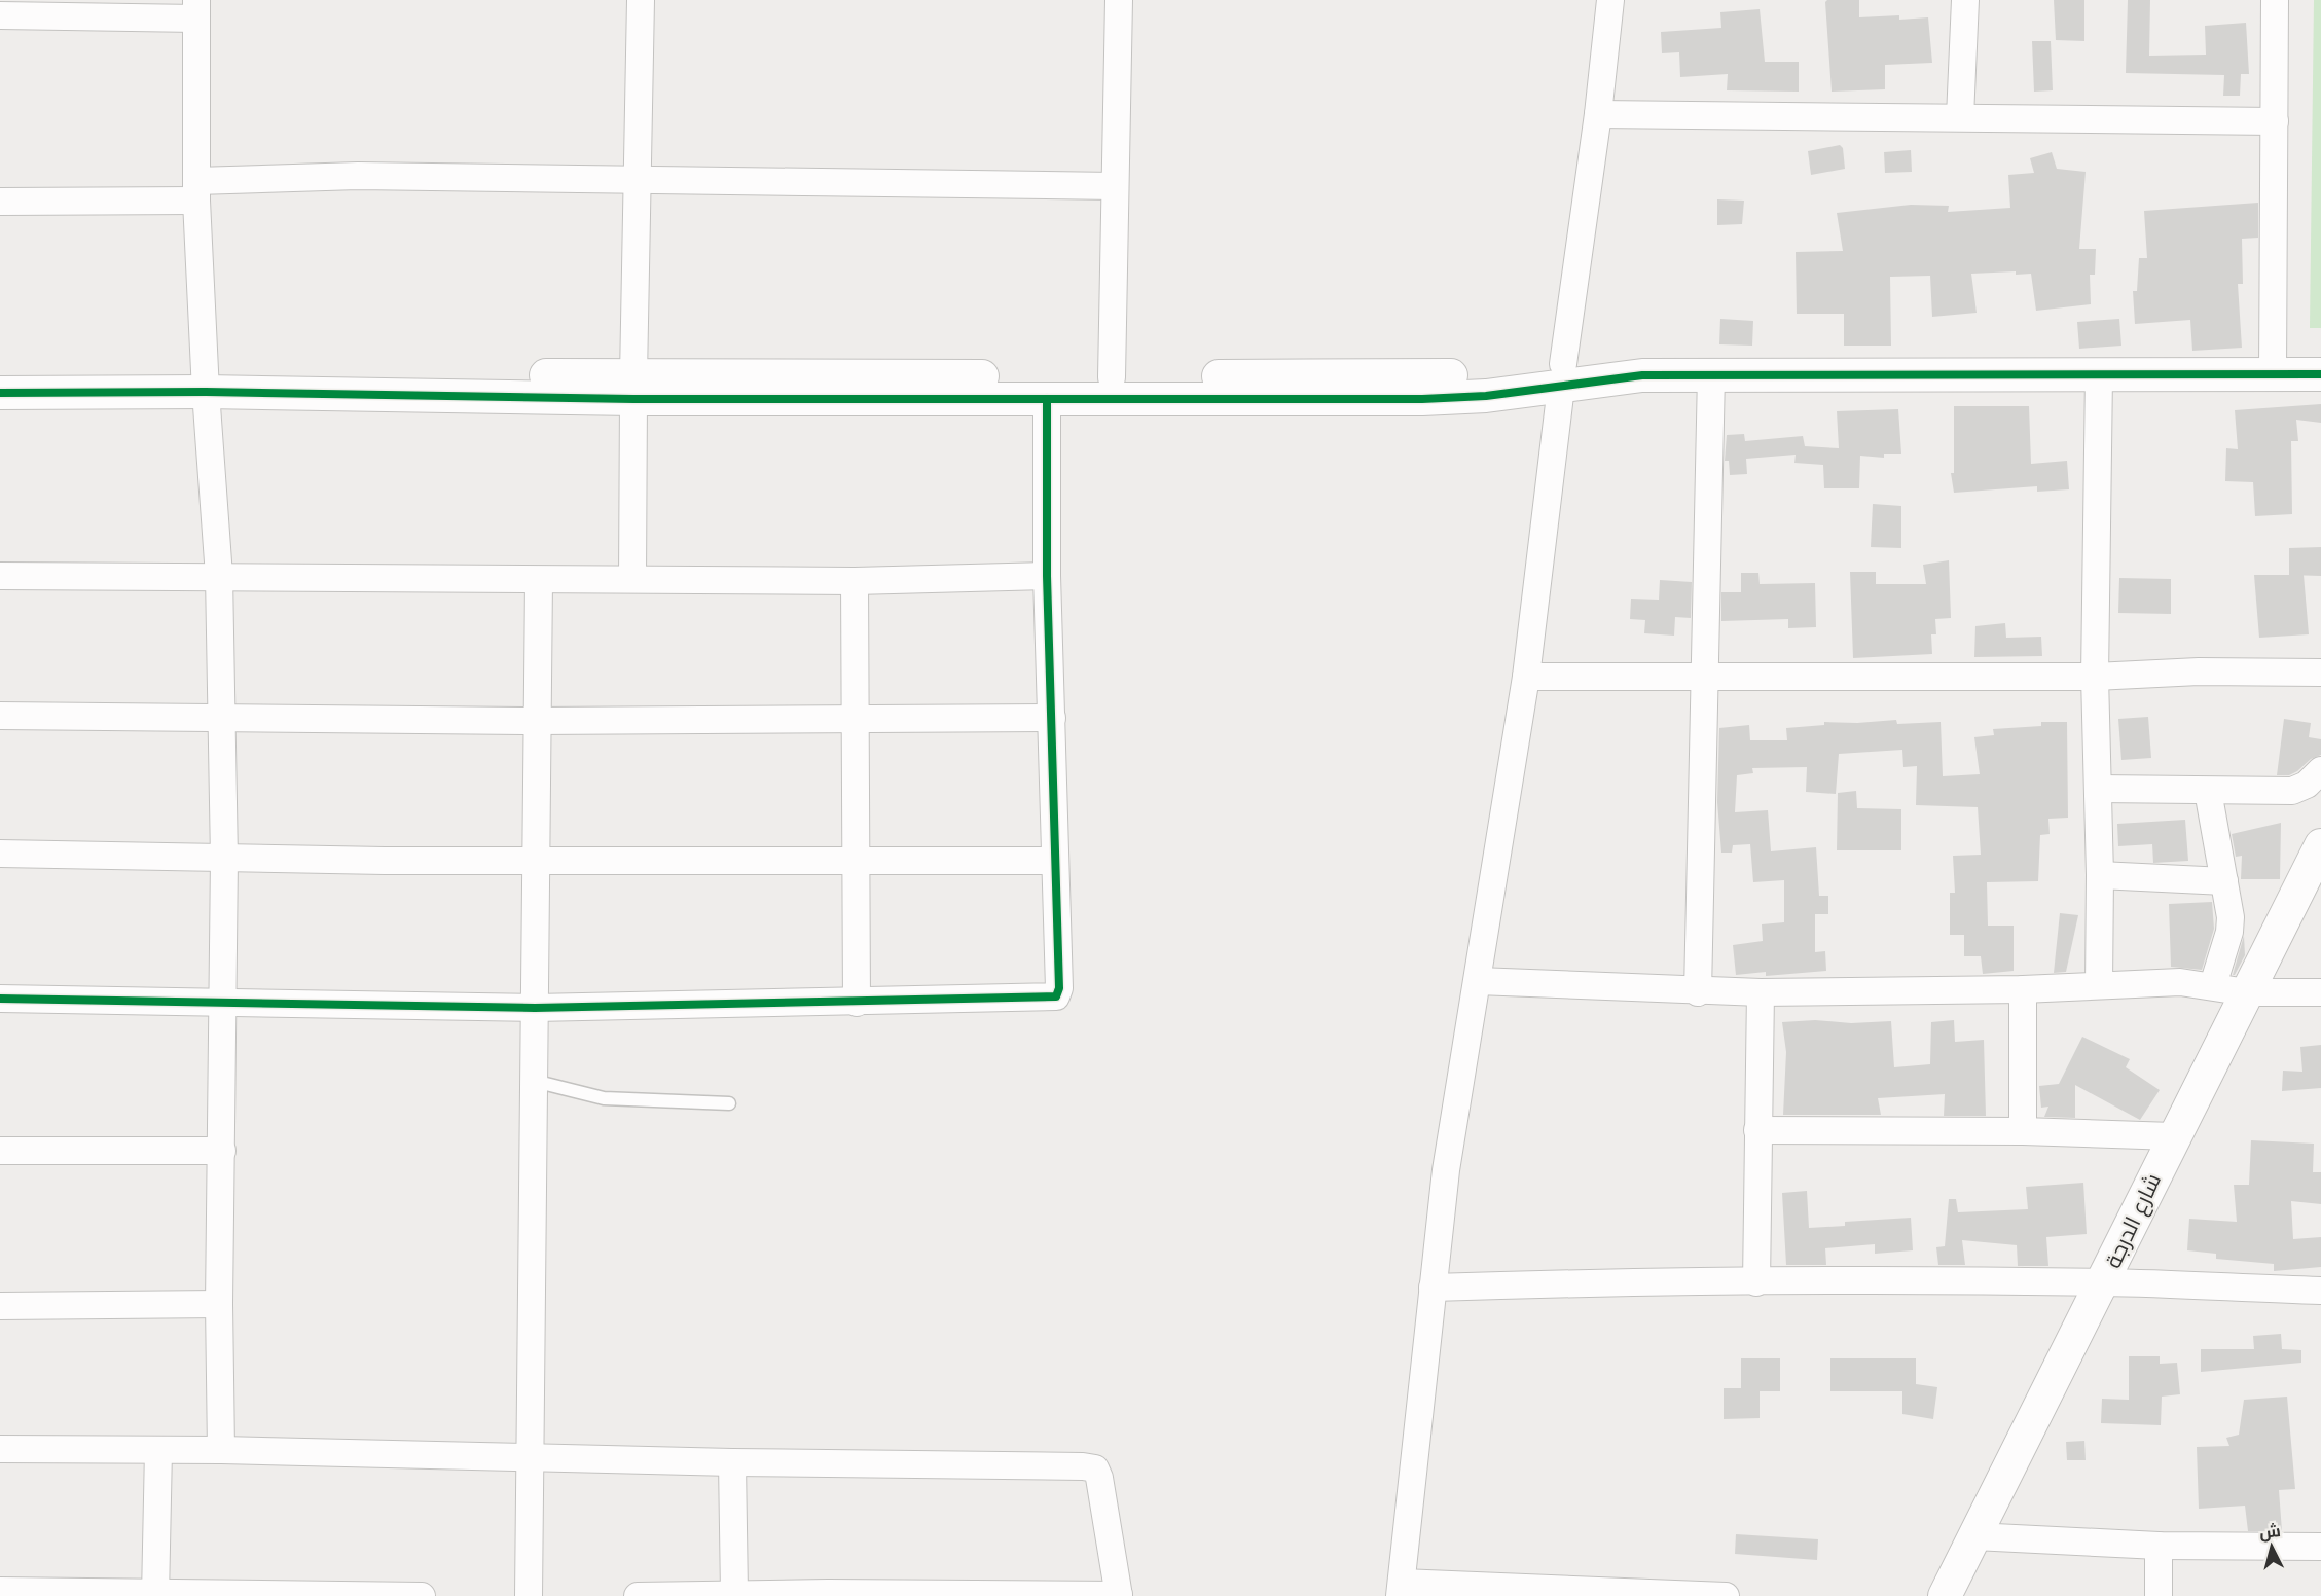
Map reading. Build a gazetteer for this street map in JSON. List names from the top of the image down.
{
  "streets": {
    "street": ["شارع الدرجة"]
  },
  "north": "top"
}
